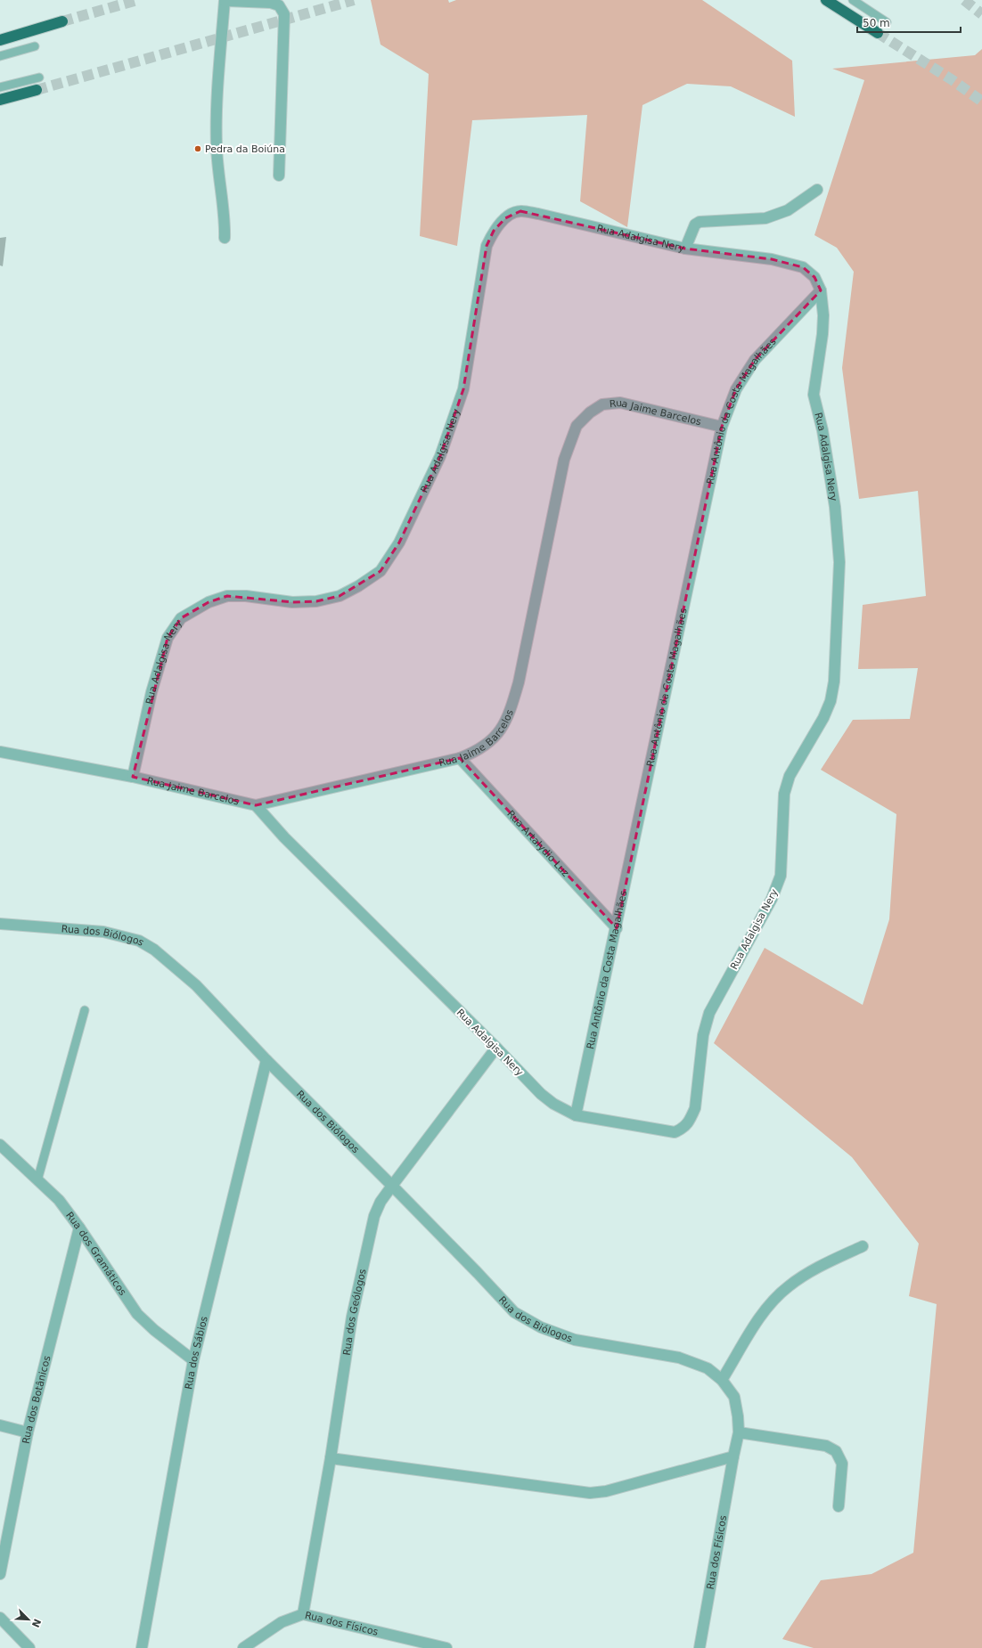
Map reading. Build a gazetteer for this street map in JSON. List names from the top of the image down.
{
  "streets": {
    "street": [
      "Rua Adalgisa Nery",
      "Rua Antônio da Costa Magalhães",
      "Rua Jaime Barcelos",
      "Rua Artalydio Luz",
      "Rua dos Biólogos",
      "Rua dos Gramáticos",
      "Rua dos Geólogos",
      "Rua dos Sábios",
      "Rua dos Botânicos",
      "Rua dos Físicos"
    ]
  },
  "crossings": [
    ["Rua Adalgisa Nery", "Rua Antônio da Costa Magalhães"],
    ["Rua Adalgisa Nery", "Rua Jaime Barcelos"],
    ["Rua Adalgisa Nery", "Rua dos Geólogos"],
    ["Rua Antônio da Costa Magalhães", "Rua Jaime Barcelos"],
    ["Rua Antônio da Costa Magalhães", "Rua Artalydio Luz"],
    ["Rua Jaime Barcelos", "Rua Artalydio Luz"],
    ["Rua dos Biólogos", "Rua dos Geólogos"],
    ["Rua dos Biólogos", "Rua dos Sábios"],
    ["Rua dos Biólogos", "Rua dos Físicos"],
    ["Rua dos Gramáticos", "Rua dos Sábios"],
    ["Rua dos Gramáticos", "Rua dos Botânicos"],
    ["Rua dos Geólogos", "Rua dos Físicos"]
  ],
  "places": ["Pedra da Boiúna"],
  "scale_bar": "50 m",
  "north": "bottom right"
}
